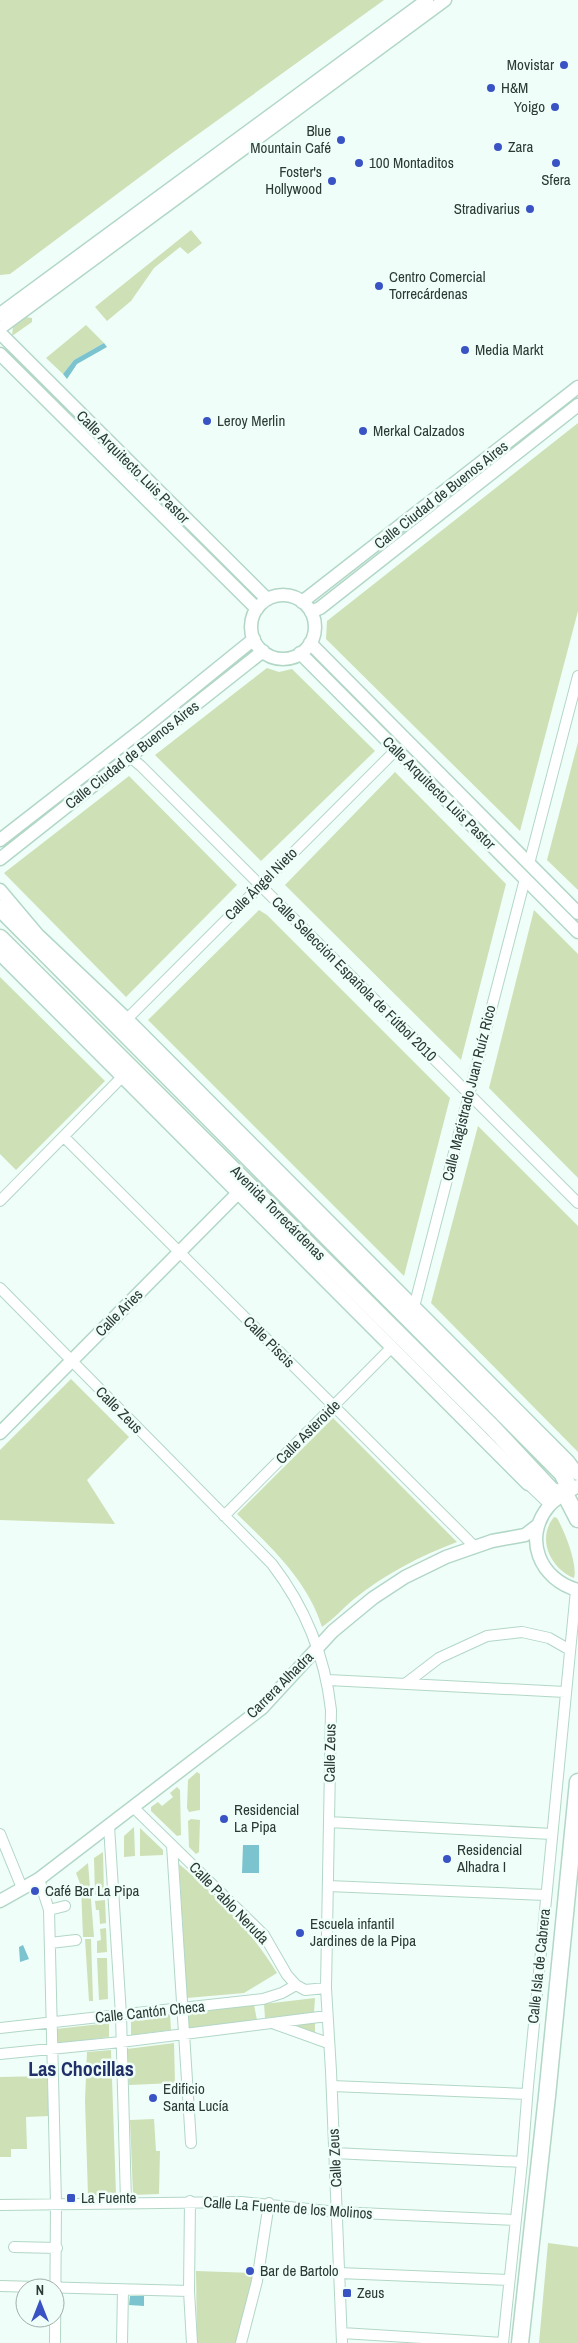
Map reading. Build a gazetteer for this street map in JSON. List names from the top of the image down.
{
  "streets": {
    "main road": ["Avenida Torrecárdenas", "Calle Isla de Cabrera"],
    "street": [
      "Calle Arquitecto Luis Pastor",
      "Calle Ciudad de Buenos Aires",
      "Calle Ángel Nieto",
      "Calle Selección Española de Fútbol 2010",
      "Calle Magistrado Juan Ruíz Rico",
      "Calle Aries",
      "Calle Piscis",
      "Calle Zeus",
      "Calle Asteroide",
      "Carrera Alhadra",
      "Calle Pablo Neruda",
      "Calle Cantón Checa",
      "Calle La Fuente de los Molinos"
    ]
  },
  "crossings": [
    ["Calle Arquitecto Luis Pastor", "Calle Ciudad de Buenos Aires"],
    ["Calle Arquitecto Luis Pastor", "Calle Ángel Nieto"],
    ["Calle Arquitecto Luis Pastor", "Calle Magistrado Juan Ruíz Rico"],
    ["Calle Ciudad de Buenos Aires", "Calle Selección Española de Fútbol 2010"],
    ["Calle Ángel Nieto", "Calle Selección Española de Fútbol 2010"],
    ["Calle Ángel Nieto", "Avenida Torrecárdenas"],
    ["Calle Selección Española de Fútbol 2010", "Calle Magistrado Juan Ruíz Rico"],
    ["Calle Magistrado Juan Ruíz Rico", "Avenida Torrecárdenas"],
    ["Avenida Torrecárdenas", "Calle Aries"],
    ["Avenida Torrecárdenas", "Calle Asteroide"],
    ["Calle Aries", "Calle Piscis"],
    ["Calle Aries", "Calle Zeus"],
    ["Calle Piscis", "Calle Asteroide"],
    ["Calle Piscis", "Carrera Alhadra"],
    ["Calle Zeus", "Calle Asteroide"],
    ["Calle Zeus", "Carrera Alhadra"],
    ["Calle Zeus", "Calle Cantón Checa"],
    ["Calle Zeus", "Calle La Fuente de los Molinos"],
    ["Carrera Alhadra", "Calle Pablo Neruda"],
    ["Calle Pablo Neruda", "Calle Cantón Checa"],
    ["Calle Isla de Cabrera", "Calle La Fuente de los Molinos"]
  ],
  "districts": ["Las Chocillas"],
  "places": {
    "other": [
      "Movistar",
      "H&M",
      "Yoigo",
      "Blue Mountain Café",
      "Zara",
      "100 Montaditos",
      "Sfera",
      "Foster's Hollywood",
      "Stradivarius",
      "Centro Comercial Torrecárdenas",
      "Media Markt",
      "Leroy Merlin",
      "Merkal Calzados",
      "Residencial La Pipa",
      "Residencial Alhadra I",
      "Café Bar La Pipa",
      "Escuela infantil Jardines de la Pipa",
      "Edificio Santa Lucía",
      "Bar de Bartolo"
    ],
    "transit": ["La Fuente", "Zeus"]
  },
  "north": "top"
}
